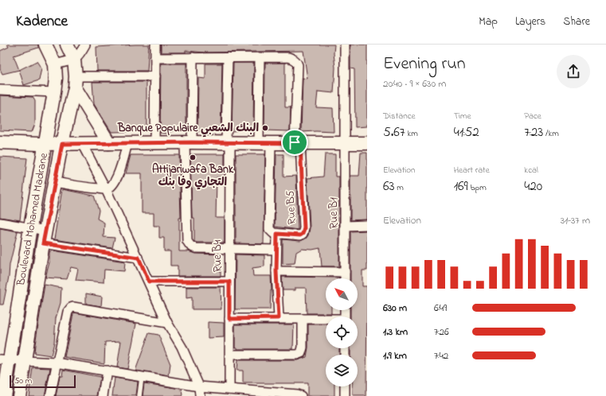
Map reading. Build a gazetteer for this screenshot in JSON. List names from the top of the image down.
{
  "streets": {
    "street": [
      "Rue B5",
      "Rue B1",
      "Boulevard Mohamed Madrane",
      "Rue B4"
    ]
  },
  "places": ["Banque Populaire البنك الشعبي", "Attijariwafa Bank التجاري وفا بنك"],
  "scale_bar": "50 m",
  "north": "top left",
  "page": {
    "header": "Kadence",
    "nav": ["Map", "Layers", "Share"],
    "heading": ["Evening run", "20:40 · 9 × 630 m"],
    "stats": [
      ["Distance", "5.67 km"],
      ["Time", "41:52"],
      ["Pace", "7:23 /km"],
      ["Elevation", "63 m"],
      ["Heart rate", "169 bpm"],
      ["kcal", "420"]
    ],
    "chart": ["Elevation", "31–37 m"],
    "list": [
      {
        "name": "630 m",
        "note": "6:49"
      },
      {
        "name": "1.3 km",
        "note": "7:26"
      },
      {
        "name": "1.9 km",
        "note": "7:42"
      }
    ],
    "scale": "50 m"
  }
}
